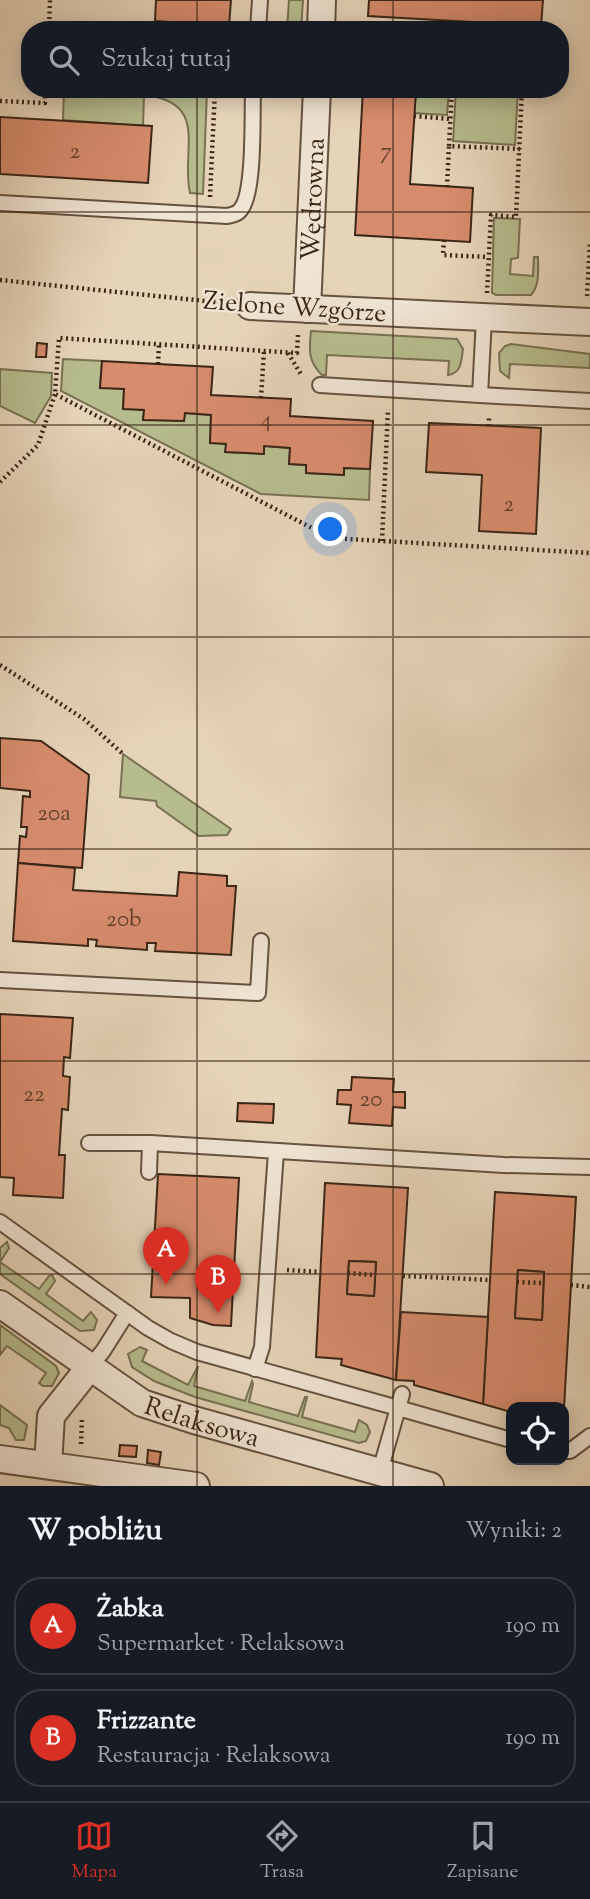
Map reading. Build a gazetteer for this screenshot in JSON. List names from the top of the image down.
{
  "streets": {
    "street": ["Wędrowna", "Zielone Wzgórze", "Relaksowa"]
  },
  "crossings": [
    ["Wędrowna", "Zielone Wzgórze"]
  ],
  "house_numbers": [
    "2",
    "7",
    "4",
    "2",
    "20a",
    "20b",
    "22",
    "20"
  ],
  "page": {
    "search": "Szukaj tutaj",
    "pins": ["A", "B"],
    "heading": ["W pobliżu", "Wyniki: 2"],
    "list": [
      {
        "mark": "A",
        "name": "Żabka",
        "note": "Supermarket · Relaksowa",
        "value": "190 m"
      },
      {
        "mark": "B",
        "name": "Frizzante",
        "note": "Restauracja · Relaksowa",
        "value": "190 m"
      }
    ],
    "nav": ["Mapa", "Trasa", "Zapisane"]
  }
}
